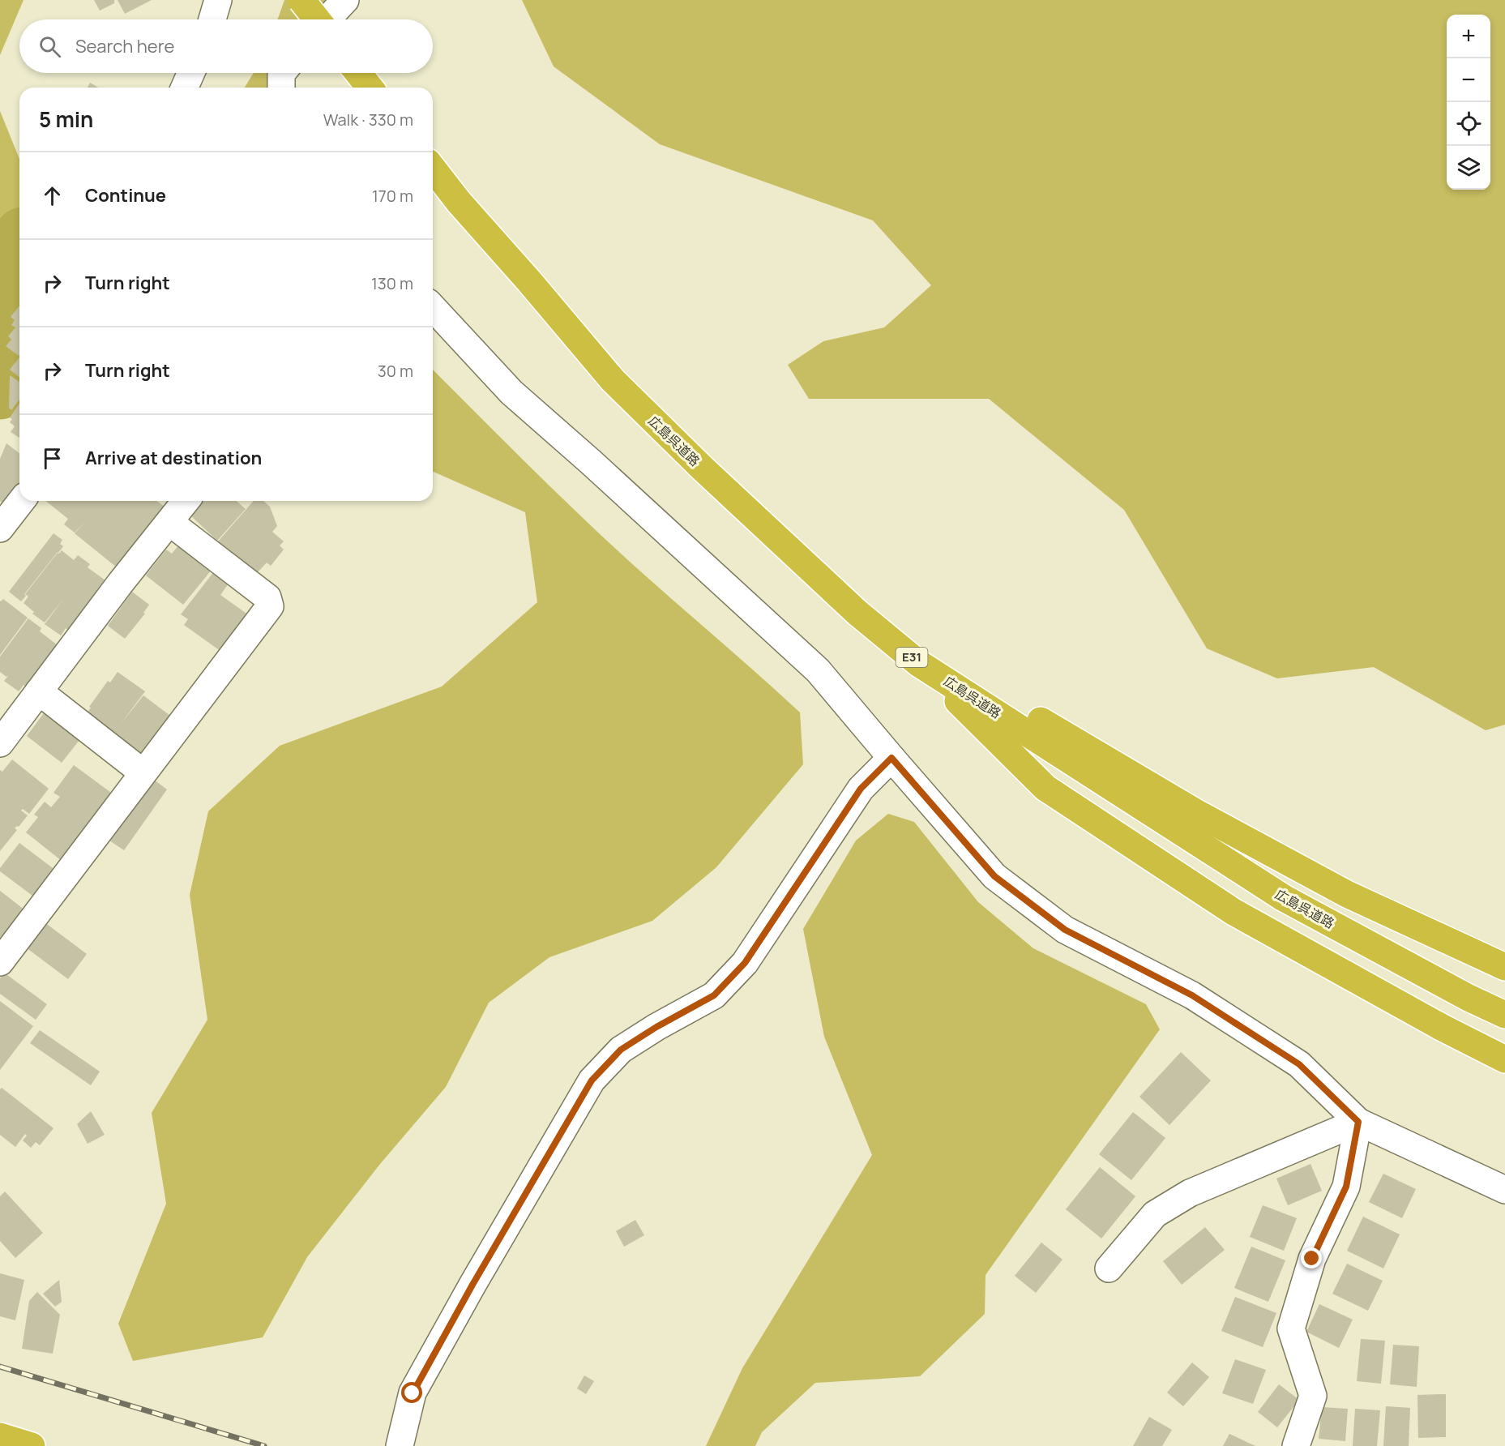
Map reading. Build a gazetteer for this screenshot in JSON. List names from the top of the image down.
{
  "streets": {
    "highway": ["広島呉道路", "E31"]
  },
  "page": {
    "map_buttons": ["+", "−"],
    "search": "Search here",
    "heading": ["5 min", "Walk · 330 m"],
    "list": [
      ["Continue", "170 m"],
      ["Turn right", "130 m"],
      ["Turn right", "30 m"],
      "Arrive at destination"
    ]
  }
}
